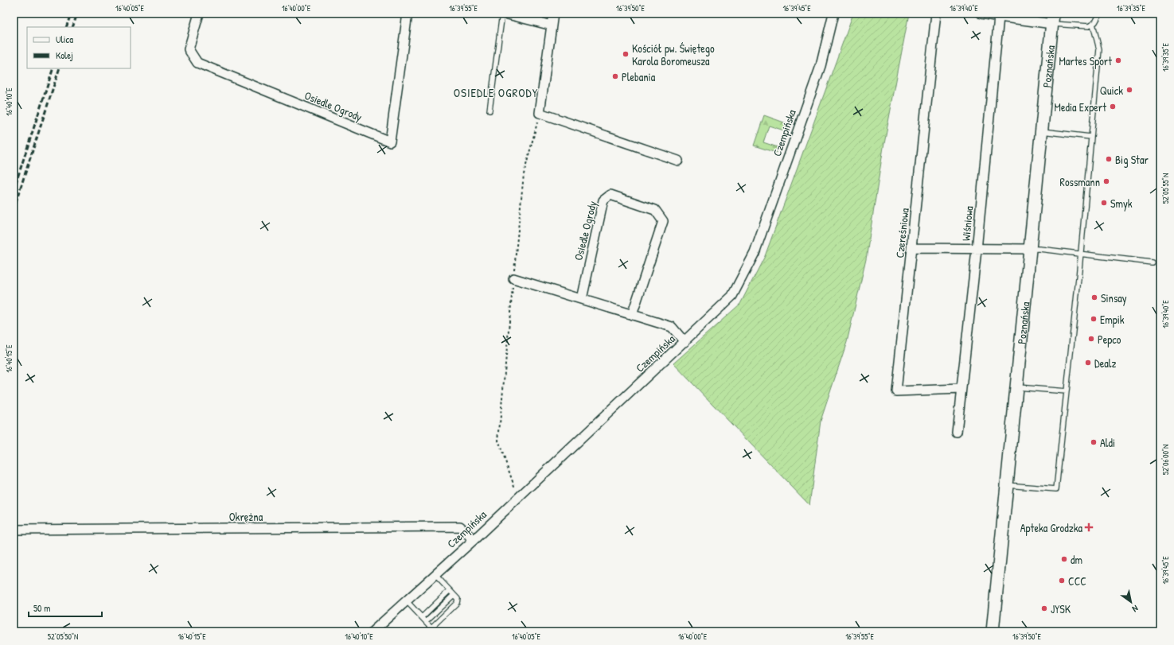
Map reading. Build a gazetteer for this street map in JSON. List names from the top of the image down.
{
  "streets": {
    "street": [
      "Poznańska",
      "Osiedle Ogrody",
      "Czempińska",
      "Wiśniowa",
      "Czereśniowa",
      "Okrężna"
    ]
  },
  "crossings": [
    ["Czempińska", "Okrężna"],
    ["Wiśniowa", "Czereśniowa"]
  ],
  "districts": ["OSIEDLE OGRODY"],
  "places": {
    "other": [
      "Kościół pw. Świętego Karola Boromeusza",
      "Martes Sport",
      "Plebania",
      "Quick",
      "Media Expert",
      "Big Star",
      "Rossmann",
      "Smyk",
      "Sinsay",
      "Empik",
      "Pepco",
      "Dealz",
      "Aldi",
      "dm",
      "CCC",
      "JYSK"
    ],
    "health": ["Apteka Grodzka"]
  },
  "legend": ["Ulica", "Kolej"],
  "scale_bar": "50 m",
  "north": "bottom right",
  "coordinates": [
    "16°40'05\"E",
    "16°40'00\"E",
    "16°39'55\"E",
    "16°39'50\"E",
    "16°39'45\"E",
    "16°39'40\"E",
    "16°39'35\"E",
    "16°40'10\"E",
    "52°05'55\"N",
    "16°40'15\"E",
    "52°06'00\"N",
    "52°05'50\"N"
  ]
}
